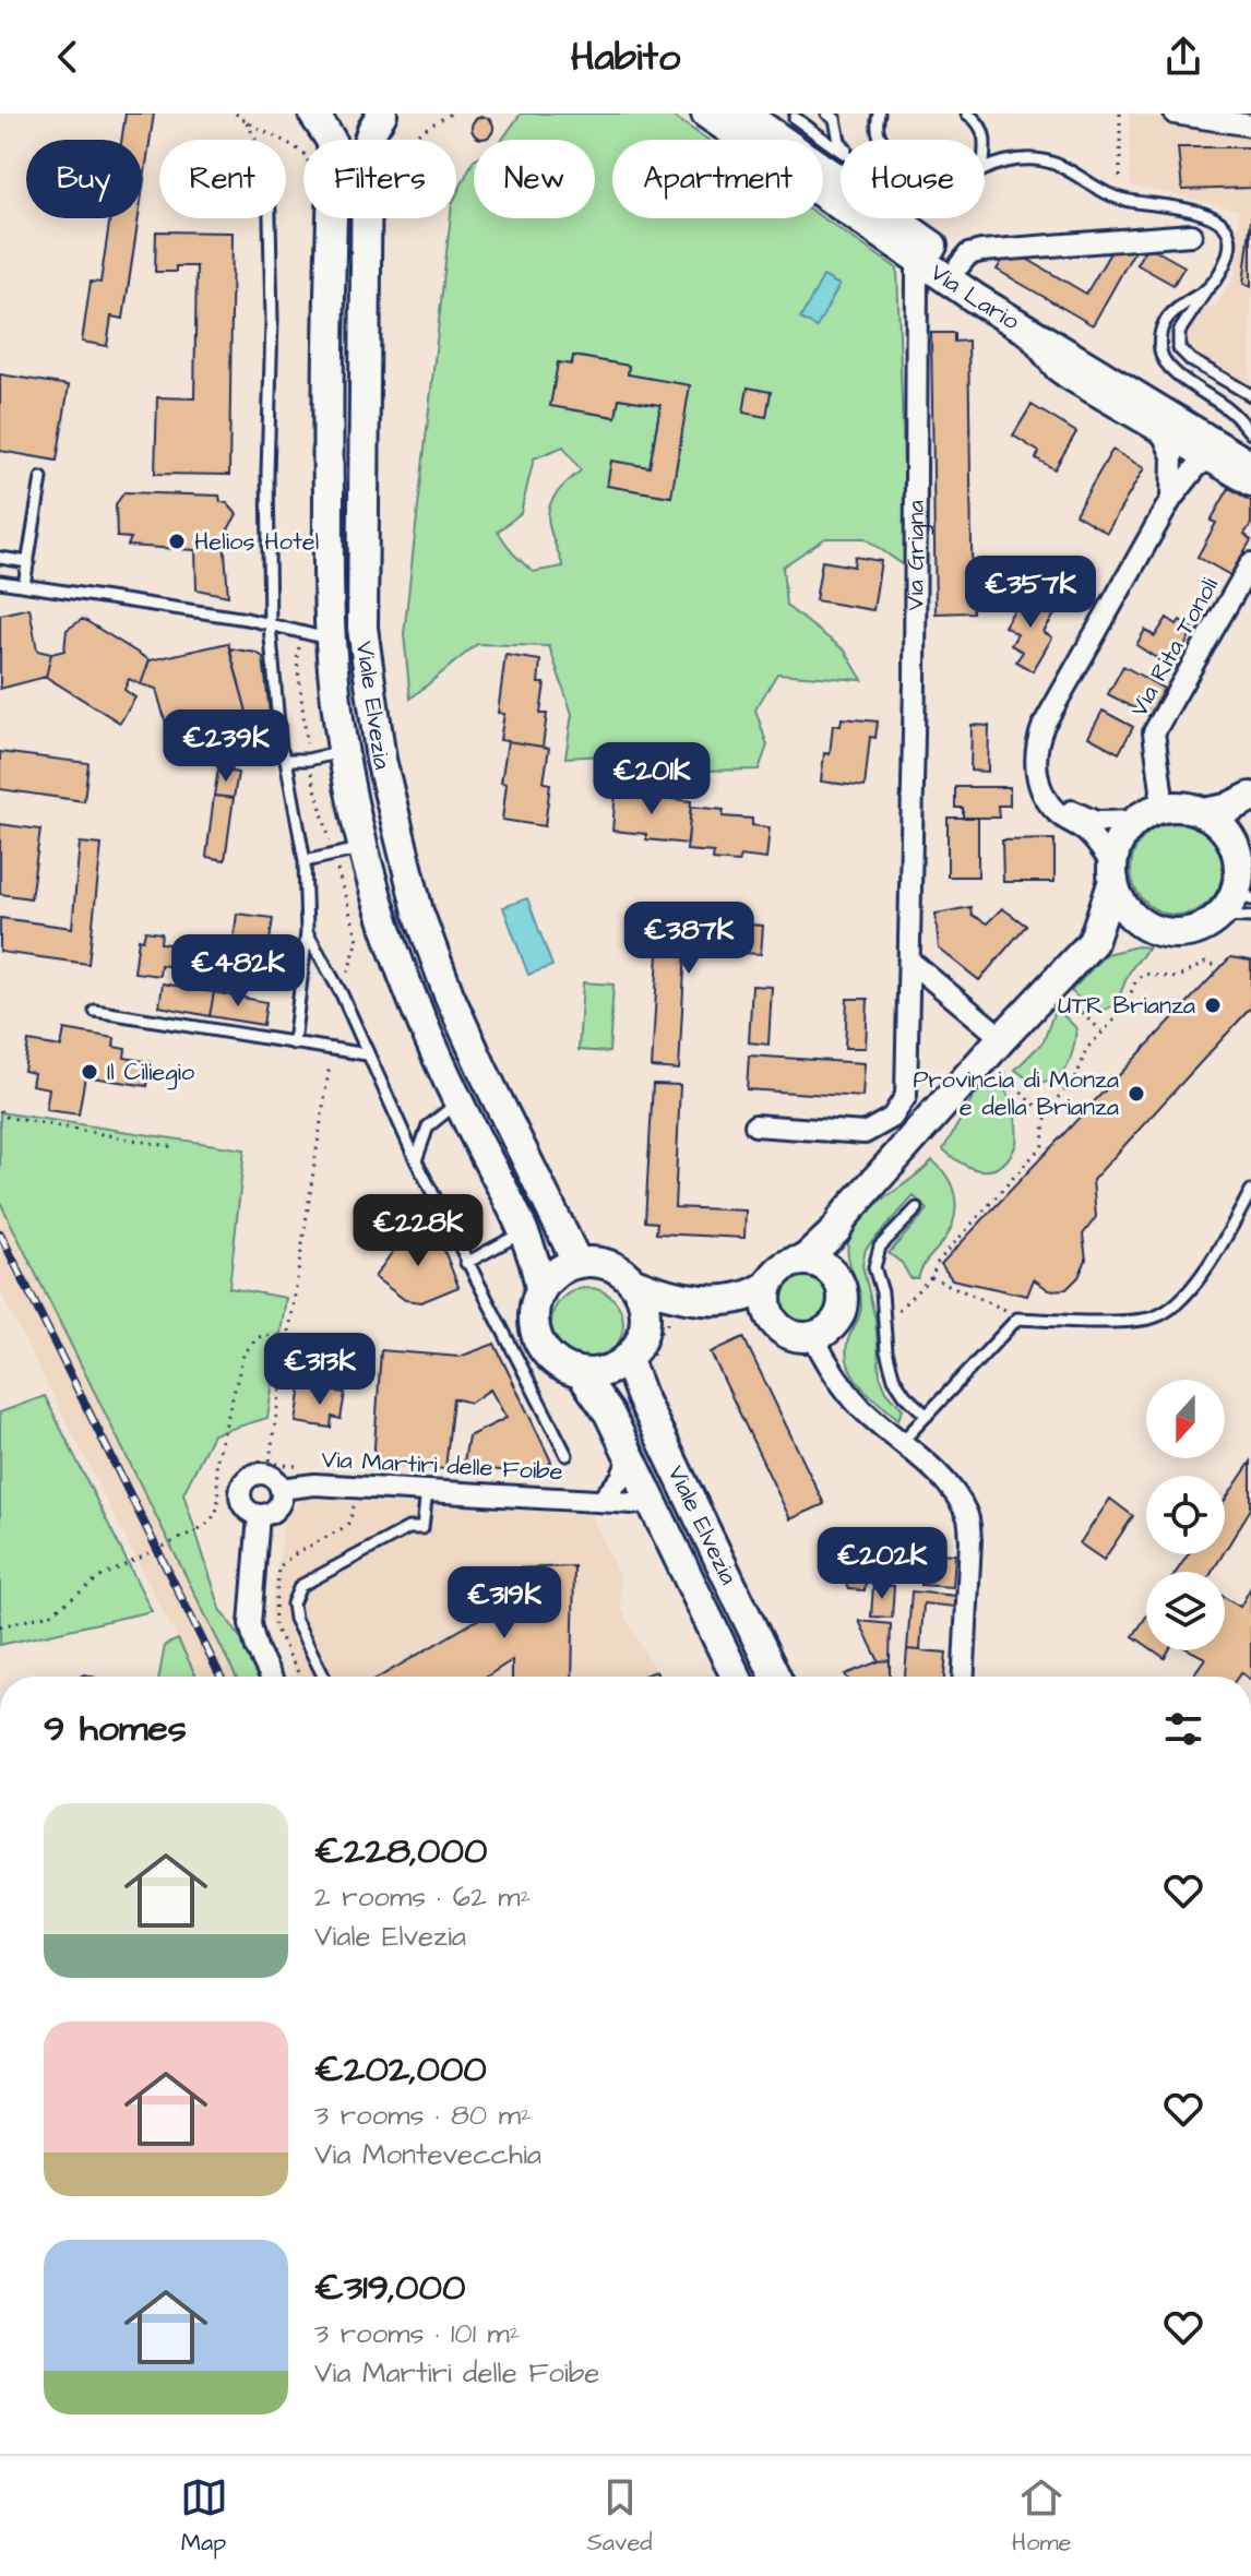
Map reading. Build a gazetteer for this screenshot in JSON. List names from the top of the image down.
{
  "streets": {
    "main road": ["Via Lario", "Viale Elvezia"],
    "street": ["Via Grigna", "Via Rita Tonoli", "Via Martiri delle Foibe"]
  },
  "crossings": [
    ["Via Lario", "Via Grigna"],
    ["Viale Elvezia", "Via Martiri delle Foibe"]
  ],
  "places": [
    "Helios Hotel",
    "UTR Brianza",
    "Il Ciliegio",
    "Provincia di Monza e della Brianza"
  ],
  "north": "bottom",
  "page": {
    "header": "Habito",
    "chip": [
      "Buy",
      "Rent",
      "Filters",
      "New",
      "Apartment",
      "House"
    ],
    "price": [
      "€357K",
      "€239K",
      "€201K",
      "€387K",
      "€482K",
      "€228K",
      "€313K",
      "€202K",
      "€319K"
    ],
    "heading": "9 homes",
    "list": [
      {
        "name": "€228,000",
        "note": "2 rooms · 62 m² · Viale Elvezia"
      },
      {
        "name": "€202,000",
        "note": "3 rooms · 80 m² · Via Montevecchia"
      },
      {
        "name": "€319,000",
        "note": "3 rooms · 101 m² · Via Martiri delle Foibe"
      }
    ],
    "tabs": ["Map", "Saved", "Home"]
  }
}
